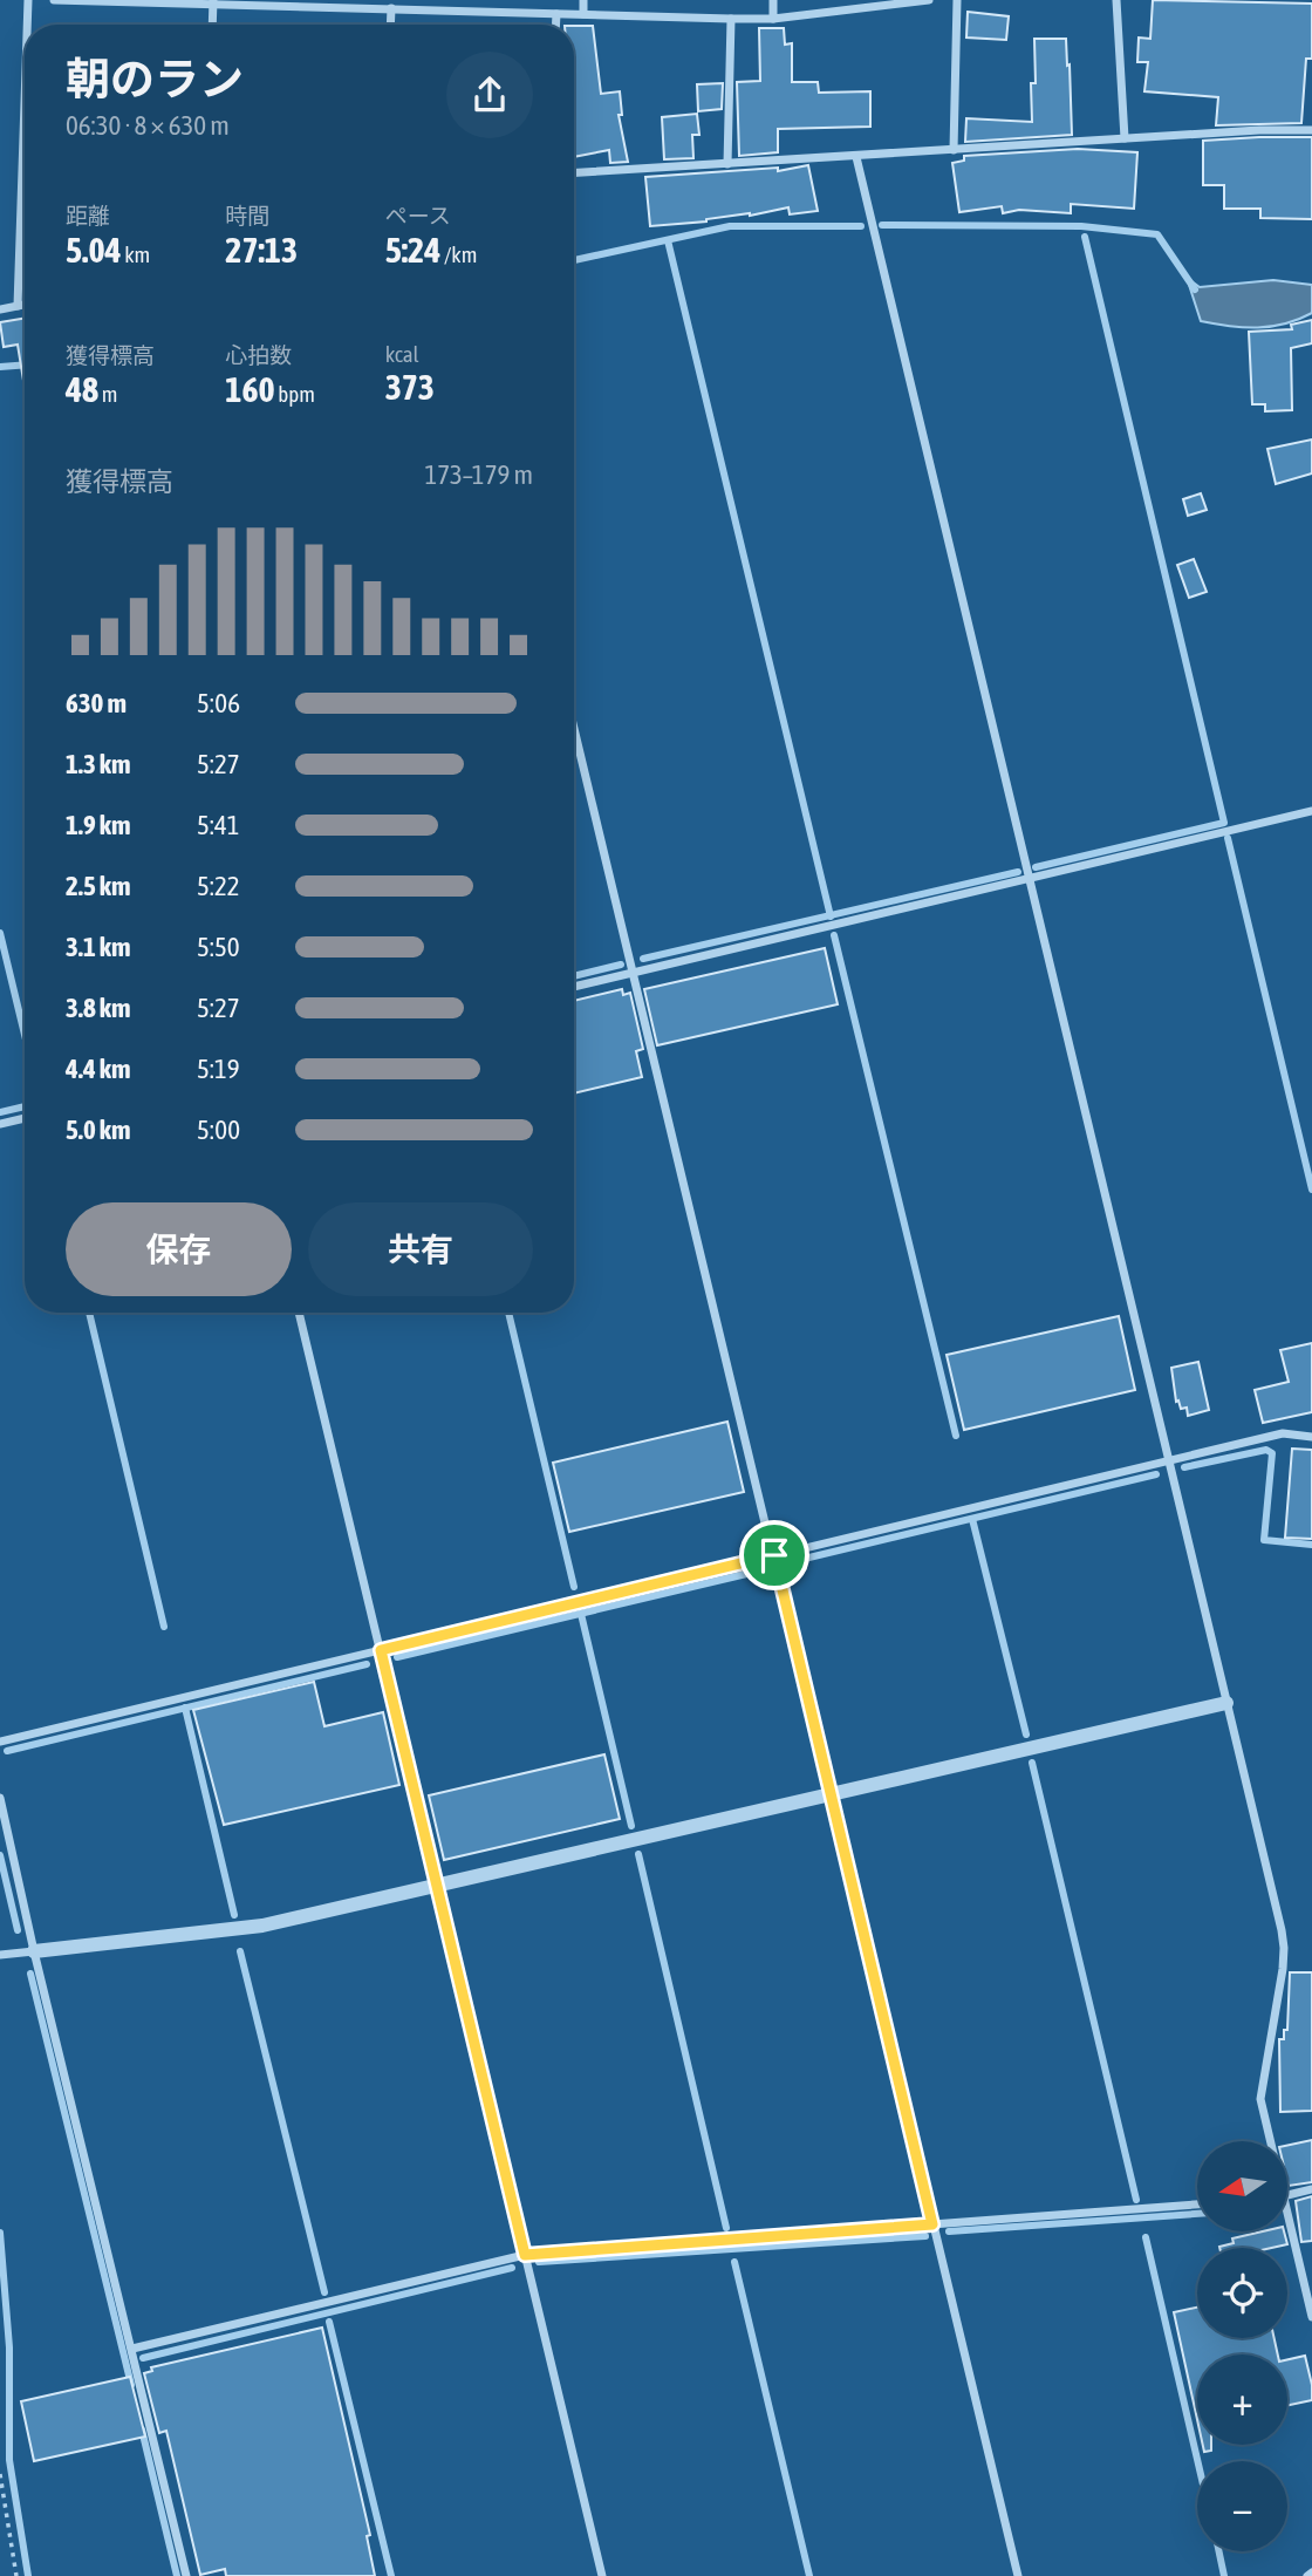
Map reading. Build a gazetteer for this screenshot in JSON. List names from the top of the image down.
{
  "north": "left",
  "page": {
    "heading": ["朝のラン", "06:30 · 8 × 630 m"],
    "stats": [
      ["距離", "5.04 km"],
      ["時間", "27:13"],
      ["ペース", "5:24 /km"],
      ["獲得標高", "48 m"],
      ["心拍数", "160 bpm"],
      ["kcal", "373"]
    ],
    "chart": ["獲得標高", "173–179 m"],
    "list": [
      {
        "name": "630 m",
        "note": "5:06"
      },
      {
        "name": "1.3 km",
        "note": "5:27"
      },
      {
        "name": "1.9 km",
        "note": "5:41"
      },
      {
        "name": "2.5 km",
        "note": "5:22"
      },
      {
        "name": "3.1 km",
        "note": "5:50"
      },
      {
        "name": "3.8 km",
        "note": "5:27"
      },
      {
        "name": "4.4 km",
        "note": "5:19"
      },
      {
        "name": "5.0 km",
        "note": "5:00"
      }
    ],
    "buttons": ["保存", "共有"],
    "map_buttons": ["+", "−"]
  }
}
